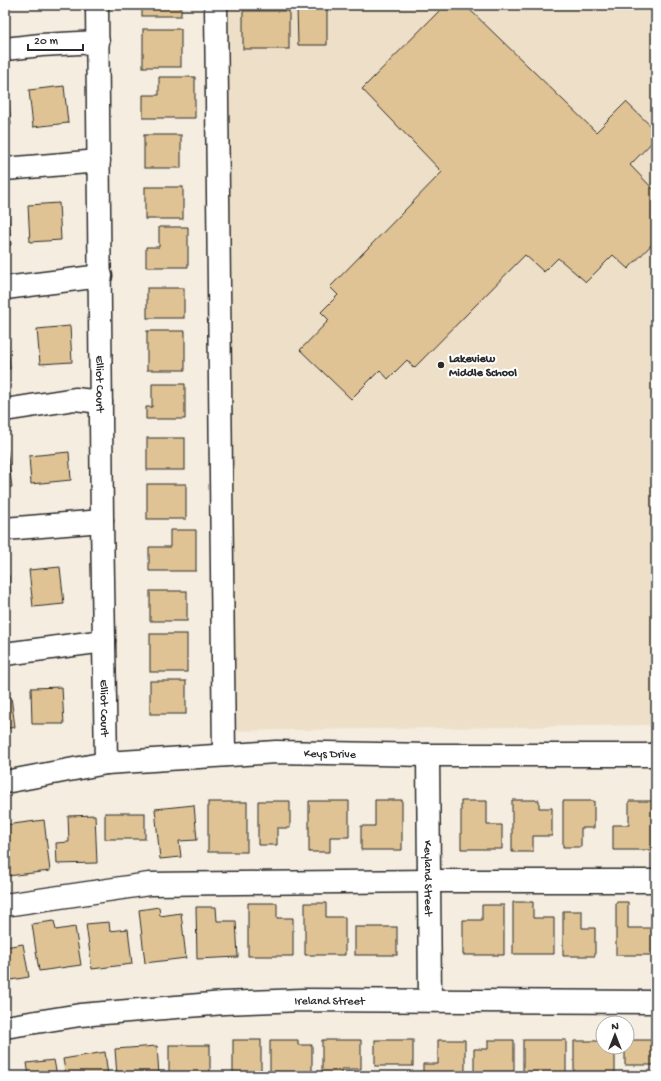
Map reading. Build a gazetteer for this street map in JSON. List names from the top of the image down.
{
  "streets": {
    "street": [
      "Elliot Court",
      "Keys Drive",
      "Keyland Street",
      "Ireland Street"
    ]
  },
  "crossings": [
    ["Elliot Court", "Keys Drive"],
    ["Keys Drive", "Keyland Street"],
    ["Keyland Street", "Ireland Street"]
  ],
  "places": ["Lakeview Middle School"],
  "scale_bar": "20 m",
  "north": "top"
}
